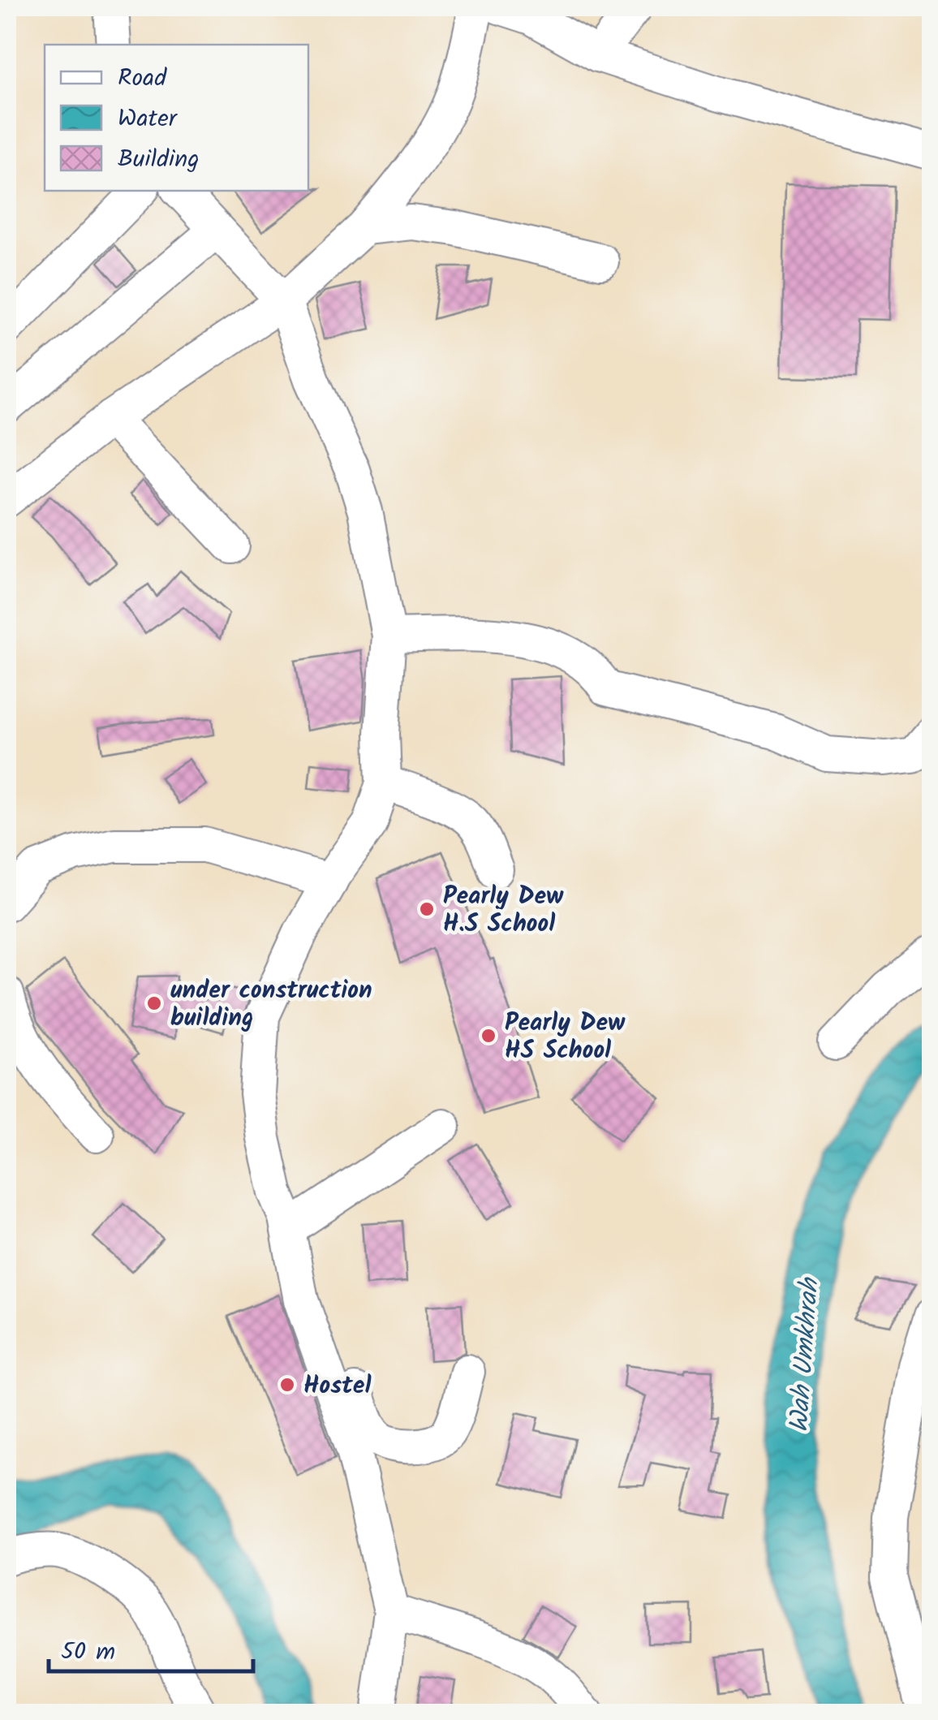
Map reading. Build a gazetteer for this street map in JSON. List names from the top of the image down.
{
  "water": ["Wah Umkhrah"],
  "places": [
    "Pearly Dew H.S School",
    "under construction building",
    "Pearly Dew HS School",
    "Hostel"
  ],
  "legend": ["Road", "Water", "Building"],
  "scale_bar": "50 m"
}
